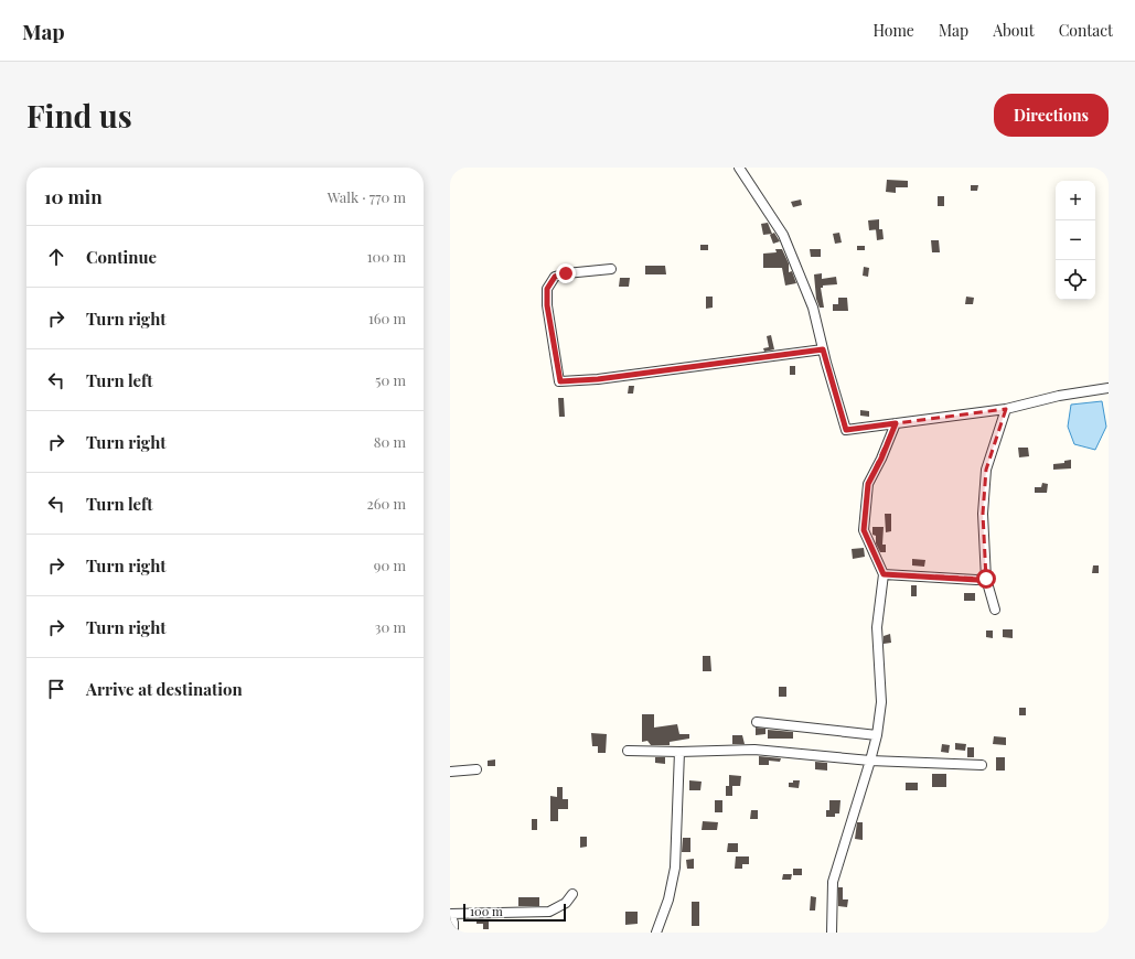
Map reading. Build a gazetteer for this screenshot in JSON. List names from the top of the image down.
{
  "scale_bar": "100 m",
  "page": {
    "header": "Map",
    "nav": [
      "Home",
      "Map",
      "About",
      "Contact"
    ],
    "buttons": "Directions",
    "title": "Find us",
    "heading": ["10 min", "Walk · 770 m"],
    "map_buttons": ["+", "−"],
    "list": [
      ["Continue", "100 m"],
      ["Turn right", "160 m"],
      ["Turn left", "50 m"],
      ["Turn right", "80 m"],
      ["Turn left", "260 m"],
      ["Turn right", "90 m"],
      ["Turn right", "30 m"],
      "Arrive at destination"
    ],
    "scale": "100 m"
  }
}
